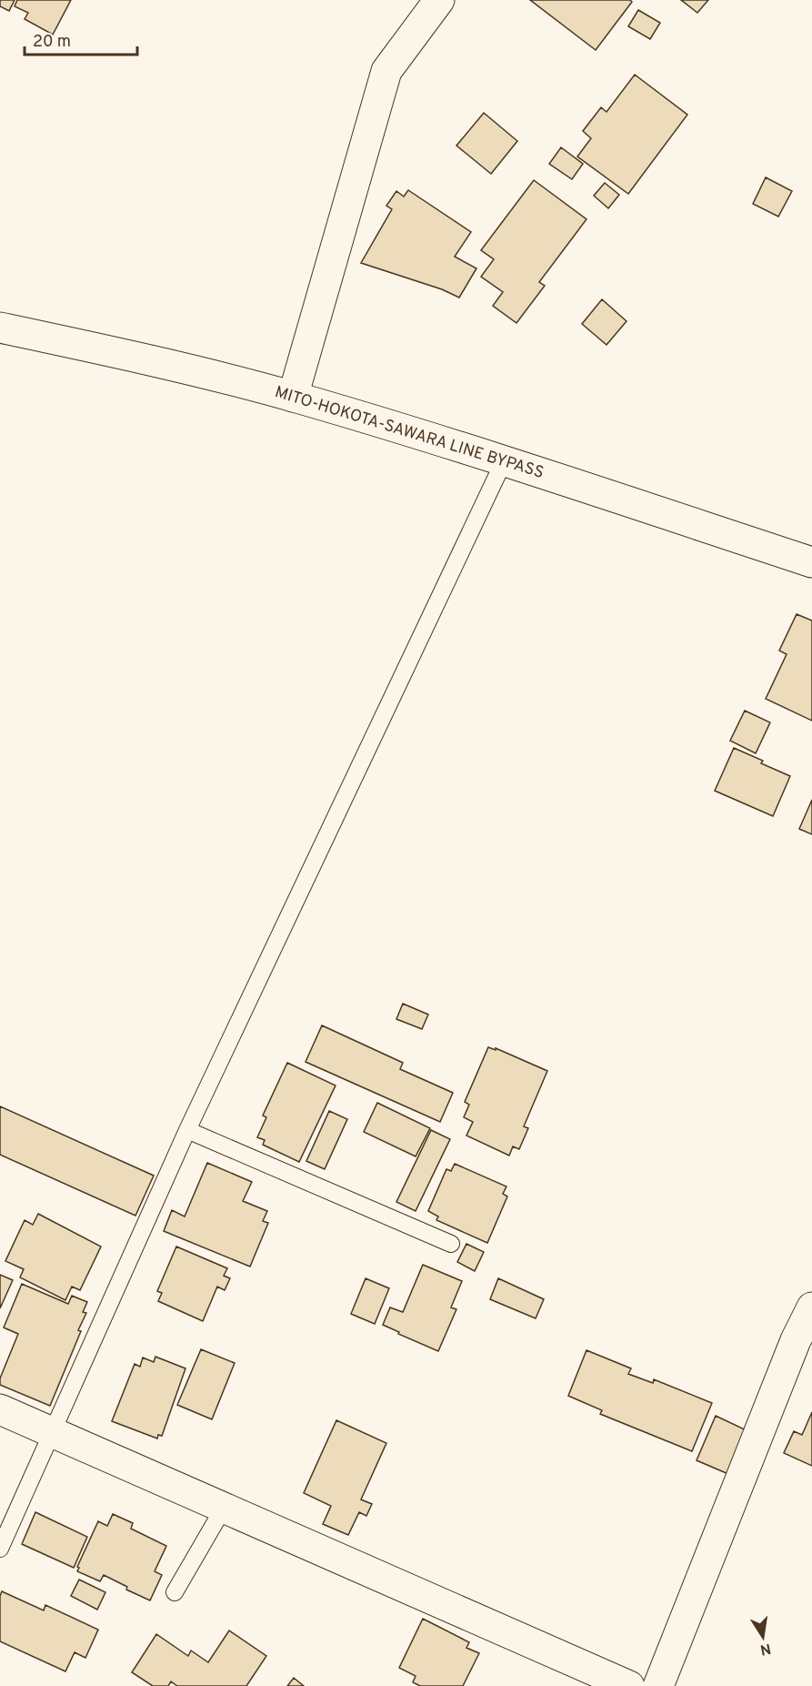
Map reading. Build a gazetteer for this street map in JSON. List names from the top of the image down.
{
  "streets": {
    "street": ["MITO-HOKOTA-SAWARA LINE BYPASS"]
  },
  "scale_bar": "20 m",
  "north": "bottom"
}
